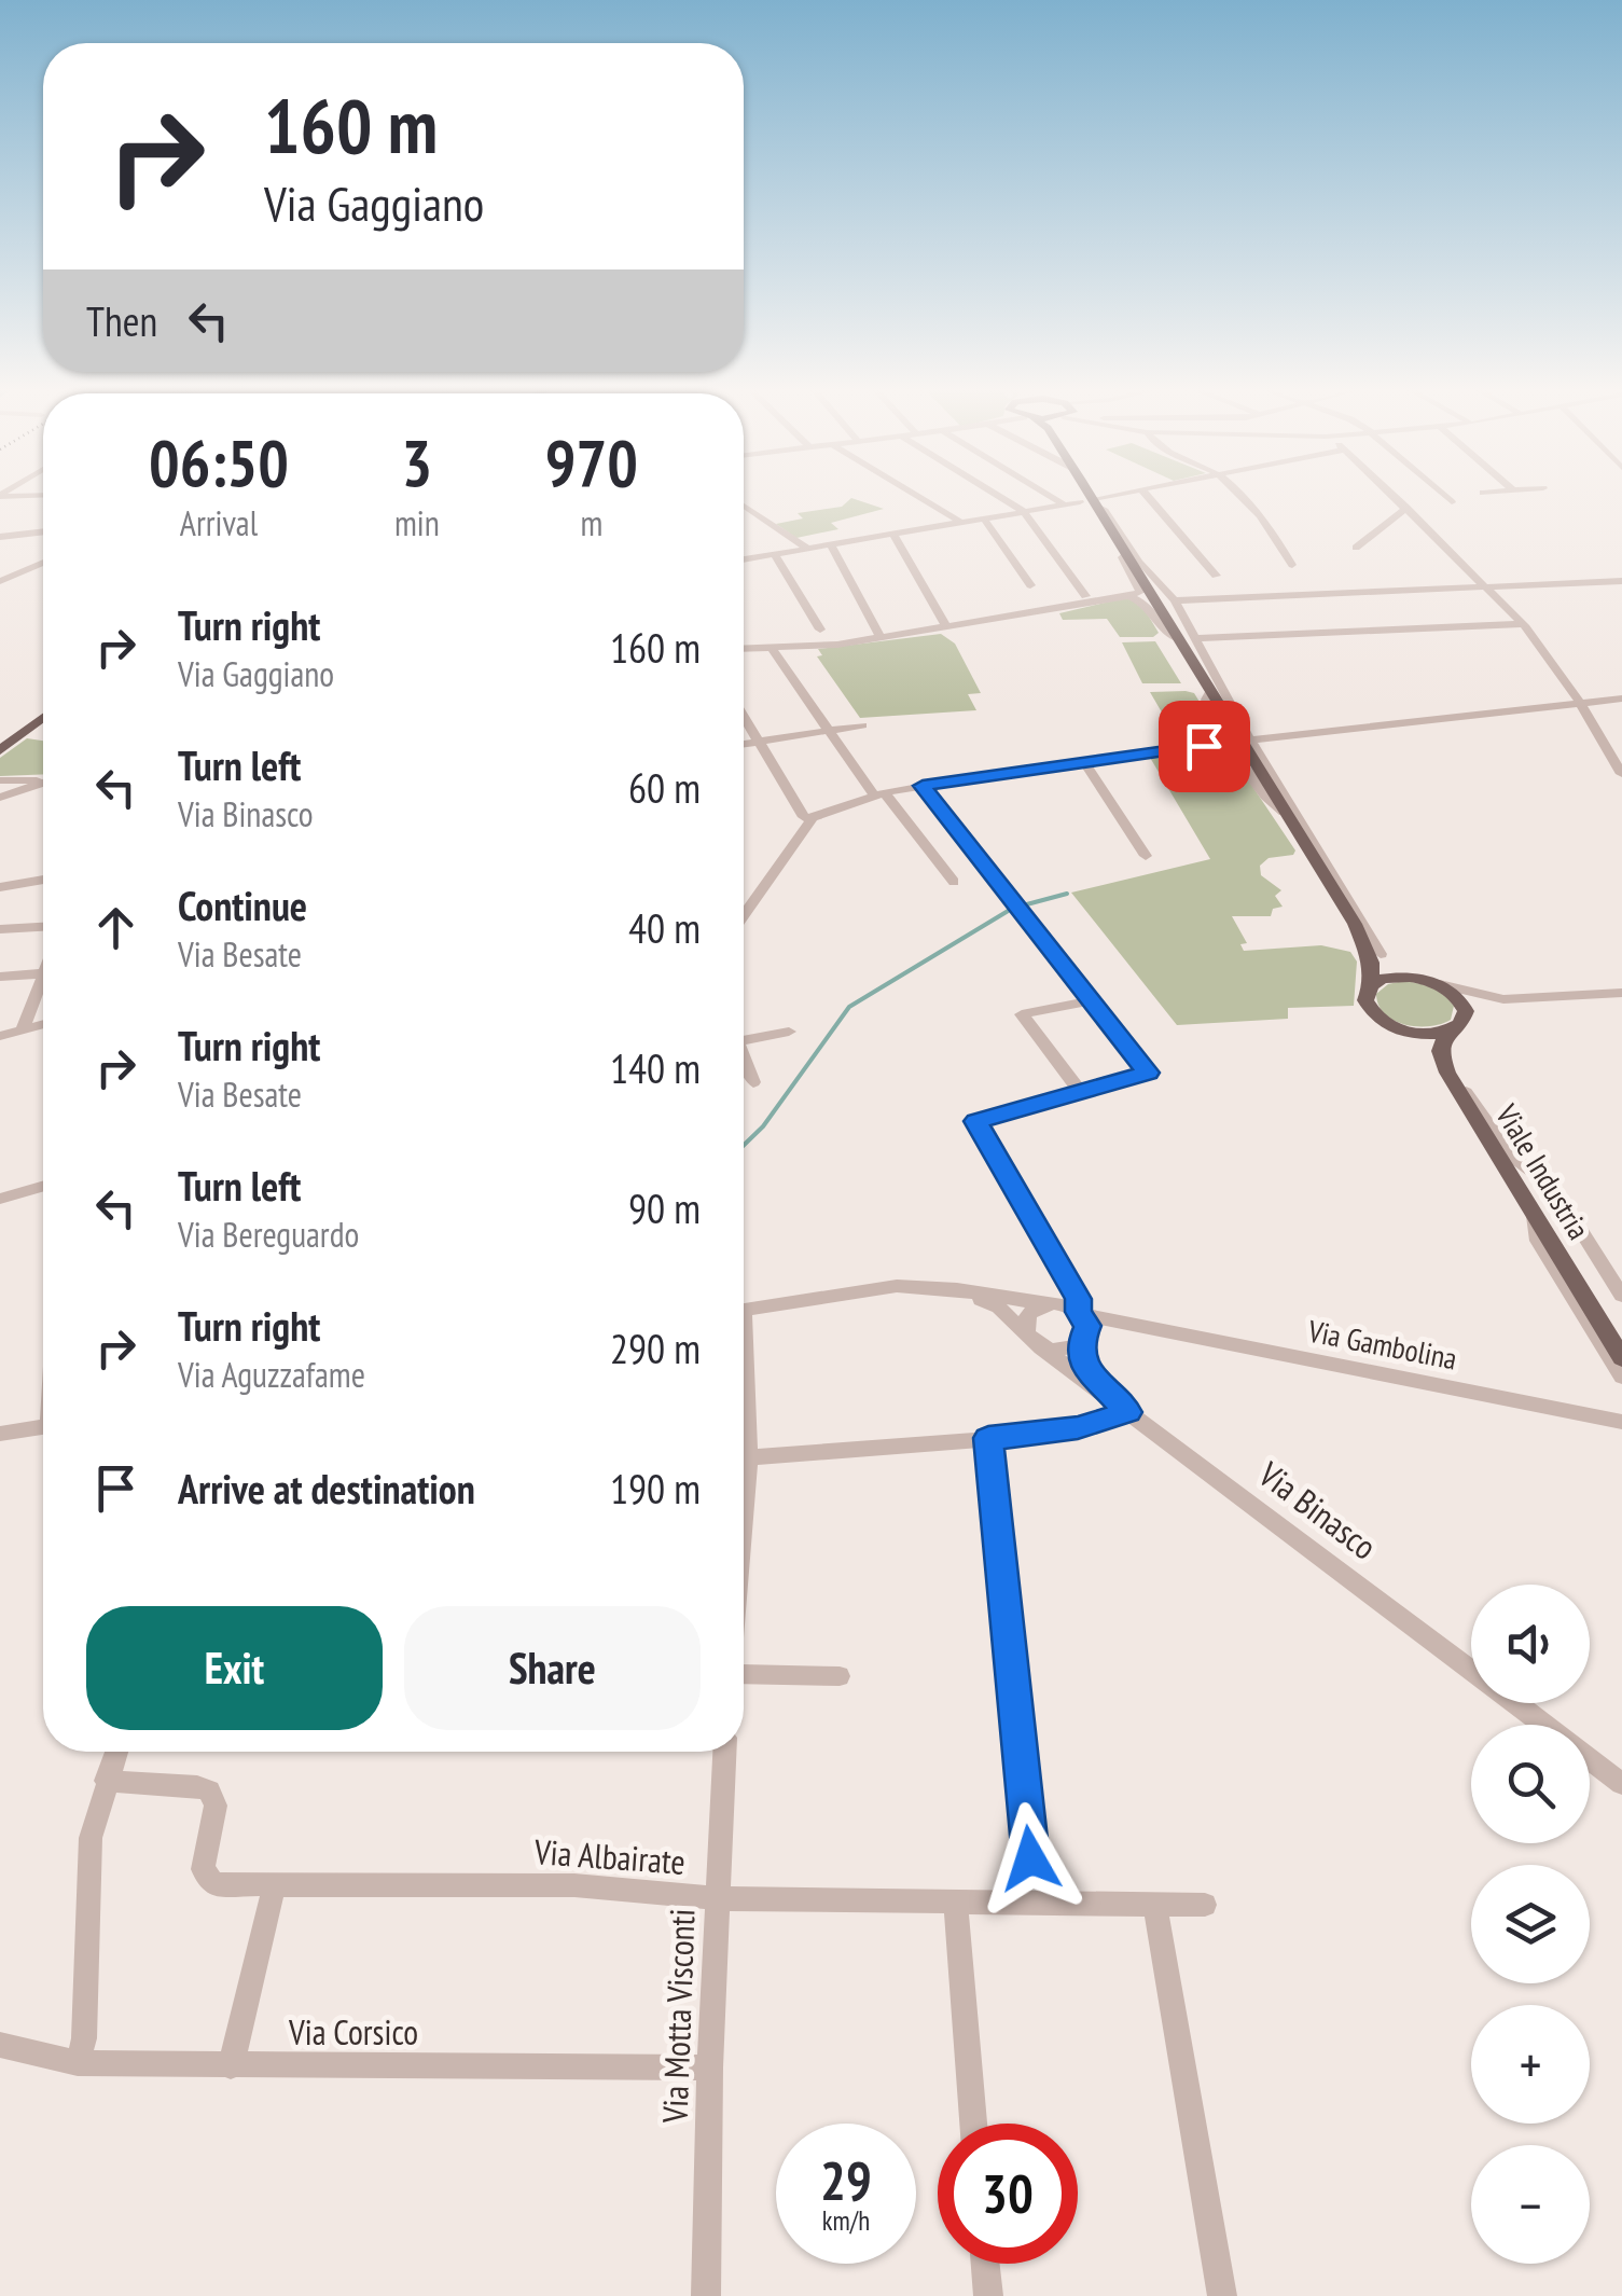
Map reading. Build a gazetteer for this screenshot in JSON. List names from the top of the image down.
{
  "streets": {
    "main road": ["Viale Industria"],
    "street": [
      "Via Gambolina",
      "Via Binasco",
      "Via Albairate",
      "Via Motta Visconti",
      "Via Corsico"
    ]
  },
  "crossings": [
    ["Via Gambolina", "Via Binasco"],
    ["Via Albairate", "Via Motta Visconti"],
    ["Via Motta Visconti", "Via Corsico"]
  ],
  "page": {
    "turn": ["160 m", "Via Gaggiano"],
    "then": "Then",
    "eta": [
      "06:50",
      "Arrival",
      "3",
      "min",
      "970",
      "m"
    ],
    "list": [
      {
        "name": "Turn right",
        "note": "Via Gaggiano",
        "value": "160 m"
      },
      {
        "name": "Turn left",
        "note": "Via Binasco",
        "value": "60 m"
      },
      {
        "name": "Continue",
        "note": "Via Besate",
        "value": "40 m"
      },
      {
        "name": "Turn right",
        "note": "Via Besate",
        "value": "140 m"
      },
      {
        "name": "Turn left",
        "note": "Via Bereguardo",
        "value": "90 m"
      },
      {
        "name": "Turn right",
        "note": "Via Aguzzafame",
        "value": "290 m"
      },
      {
        "name": "Arrive at destination",
        "value": "190 m"
      }
    ],
    "map_buttons": ["+", "−"],
    "buttons": ["Exit", "Share"],
    "speed": "29 km/h",
    "limit": "30"
  }
}
